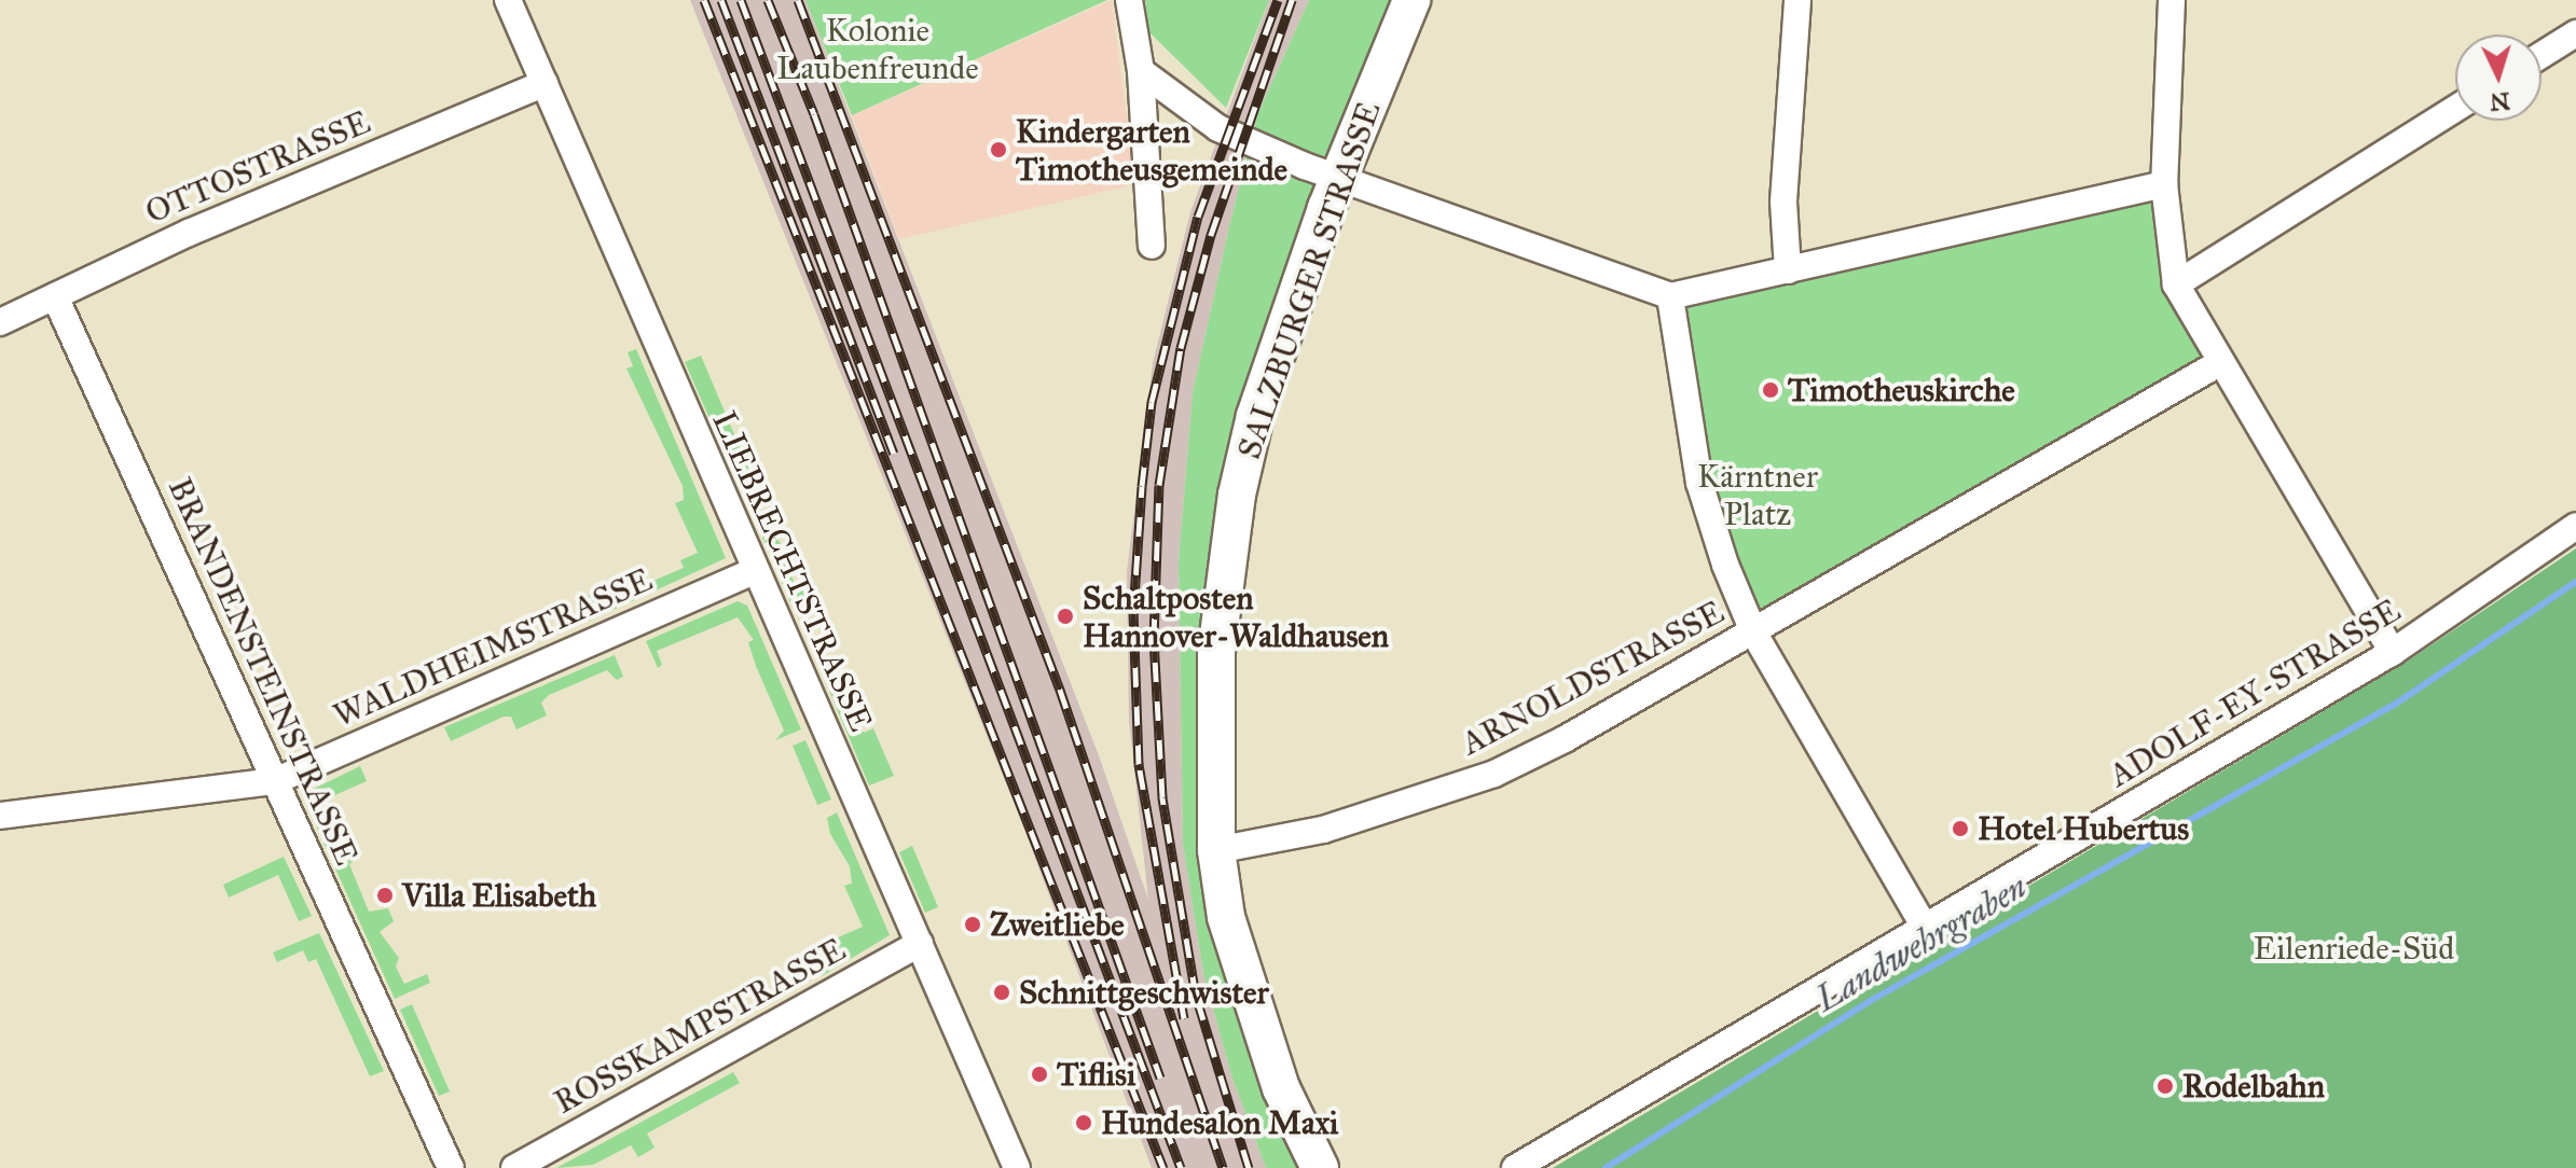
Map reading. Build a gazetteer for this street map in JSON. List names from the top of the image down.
{
  "streets": {
    "street": [
      "OTTOSTRASSE",
      "SALZBURGER STRASSE",
      "LIEBRECHTSTRASSE",
      "WALDHEIMSTRASSE",
      "BRANDENSTEINSTRASSE",
      "ARNOLDSTRASSE",
      "ADOLF-EY-STRASSE",
      "ROSSKAMPSTRASSE"
    ]
  },
  "crossings": [
    ["OTTOSTRASSE", "LIEBRECHTSTRASSE"],
    ["OTTOSTRASSE", "BRANDENSTEINSTRASSE"],
    ["SALZBURGER STRASSE", "ARNOLDSTRASSE"],
    ["LIEBRECHTSTRASSE", "WALDHEIMSTRASSE"],
    ["LIEBRECHTSTRASSE", "ROSSKAMPSTRASSE"],
    ["WALDHEIMSTRASSE", "BRANDENSTEINSTRASSE"]
  ],
  "water": ["Landwehrgraben"],
  "parks": ["Kolonie Laubenfreunde", "Kärntner Platz", "Eilenriede-Süd"],
  "places": [
    "Kindergarten Timotheusgemeinde",
    "Timotheuskirche",
    "Schaltposten Hannover-Waldhausen",
    "Hotel Hubertus",
    "Villa Elisabeth",
    "Zweitliebe",
    "Schnittgeschwister",
    "Tiflisi",
    "Rodelbahn",
    "Hundesalon Maxi"
  ],
  "north": "bottom"
}
